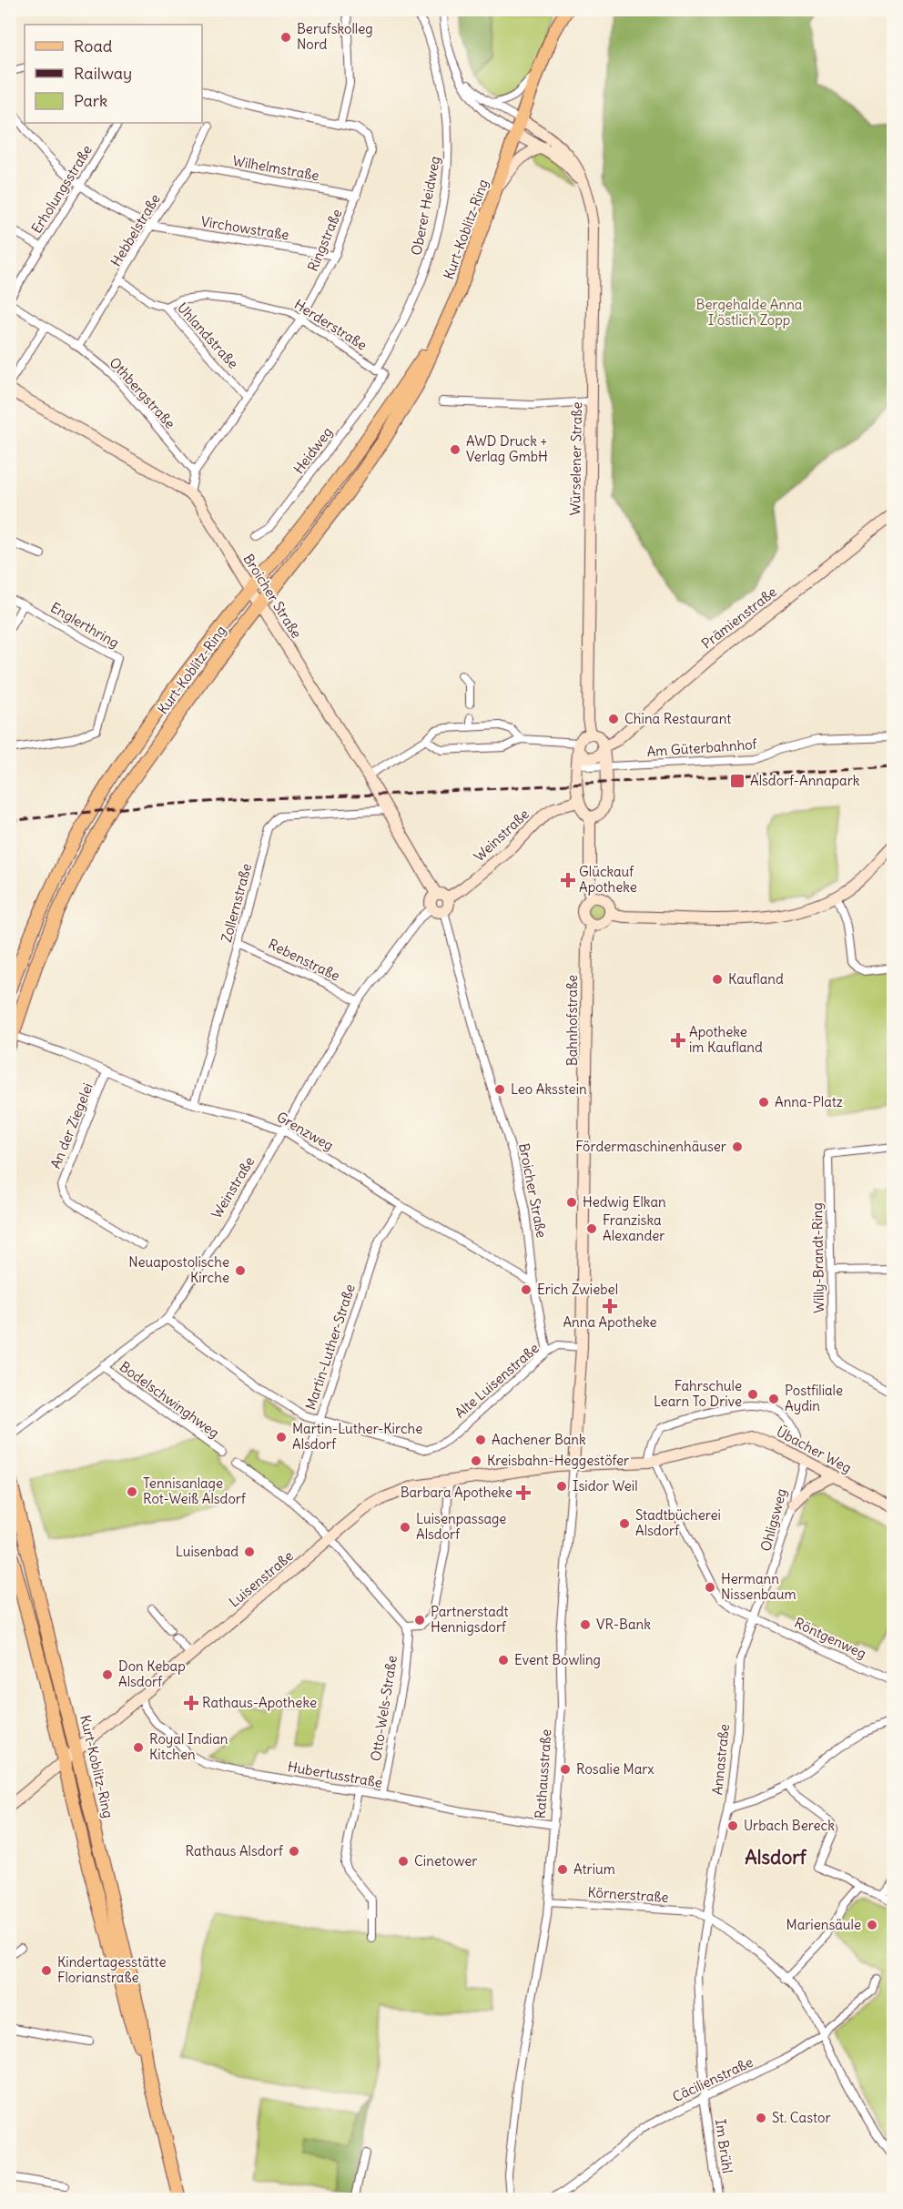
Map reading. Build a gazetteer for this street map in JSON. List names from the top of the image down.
{
  "streets": {
    "main road": [
      "Kurt-Koblitz-Ring",
      "Würselener Straße",
      "Broicher Straße",
      "Prämienstraße",
      "Weinstraße",
      "Bahnhofstraße",
      "Übacher Weg",
      "Luisenstraße",
      "Rathausstraße"
    ],
    "street": [
      "Wilhelmstraße",
      "Erholungsstraße",
      "Oberer Heidweg",
      "Virchowstraße",
      "Hebbelstraße",
      "Ringstraße",
      "Herderstraße",
      "Uhlandstraße",
      "Othbergstraße",
      "Heidweg",
      "Englerthring",
      "Am Güterbahnhof",
      "Zollernstraße",
      "Rebenstraße",
      "An der Ziegelei",
      "Grenzweg",
      "Willy-Brandt-Ring",
      "Martin-Luther-Straße",
      "Alte Luisenstraße",
      "Bodelschwinghweg",
      "Ohligsweg",
      "Röntgenweg",
      "Otto-Wels-Straße",
      "Annastraße",
      "Hubertusstraße",
      "Körnerstraße",
      "Cäcilienstraße",
      "Im Brühl"
    ]
  },
  "crossings": [
    ["Wilhelmstraße", "Hebbelstraße"],
    ["Wilhelmstraße", "Ringstraße"],
    ["Erholungsstraße", "Virchowstraße"],
    ["Erholungsstraße", "Othbergstraße"],
    ["Oberer Heidweg", "Herderstraße"],
    ["Oberer Heidweg", "Heidweg"],
    ["Virchowstraße", "Hebbelstraße"],
    ["Virchowstraße", "Ringstraße"],
    ["Kurt-Koblitz-Ring", "Würselener Straße"],
    ["Kurt-Koblitz-Ring", "Broicher Straße"],
    ["Kurt-Koblitz-Ring", "Grenzweg"],
    ["Kurt-Koblitz-Ring", "Luisenstraße"],
    ["Hebbelstraße", "Uhlandstraße"],
    ["Hebbelstraße", "Othbergstraße"],
    ["Ringstraße", "Herderstraße"],
    ["Ringstraße", "Uhlandstraße"],
    ["Ringstraße", "Othbergstraße"],
    ["Ringstraße", "Broicher Straße"],
    ["Herderstraße", "Uhlandstraße"],
    ["Herderstraße", "Heidweg"],
    ["Würselener Straße", "Prämienstraße"],
    ["Würselener Straße", "Am Güterbahnhof"],
    ["Broicher Straße", "Weinstraße"],
    ["Broicher Straße", "Zollernstraße"],
    ["Broicher Straße", "Grenzweg"],
    ["Broicher Straße", "Alte Luisenstraße"],
    ["Prämienstraße", "Am Güterbahnhof"],
    ["Weinstraße", "Rebenstraße"],
    ["Weinstraße", "Grenzweg"],
    ["Weinstraße", "Bodelschwinghweg"],
    ["Zollernstraße", "Rebenstraße"],
    ["Zollernstraße", "Grenzweg"],
    ["Bahnhofstraße", "Alte Luisenstraße"],
    ["Bahnhofstraße", "Rathausstraße"],
    ["An der Ziegelei", "Grenzweg"],
    ["Grenzweg", "Martin-Luther-Straße"],
    ["Martin-Luther-Straße", "Alte Luisenstraße"],
    ["Alte Luisenstraße", "Rathausstraße"],
    ["Übacher Weg", "Ohligsweg"],
    ["Übacher Weg", "Luisenstraße"],
    ["Übacher Weg", "Rathausstraße"],
    ["Ohligsweg", "Röntgenweg"],
    ["Ohligsweg", "Annastraße"],
    ["Luisenstraße", "Rathausstraße"],
    ["Luisenstraße", "Hubertusstraße"],
    ["Röntgenweg", "Annastraße"],
    ["Otto-Wels-Straße", "Hubertusstraße"],
    ["Annastraße", "Körnerstraße"],
    ["Annastraße", "Cäcilienstraße"],
    ["Annastraße", "Im Brühl"],
    ["Rathausstraße", "Hubertusstraße"],
    ["Rathausstraße", "Körnerstraße"],
    ["Cäcilienstraße", "Im Brühl"]
  ],
  "districts": ["Alsdorf"],
  "parks": ["Bergehalde Anna I östlich Zopp"],
  "places": {
    "other": [
      "Berufskolleg Nord",
      "AWD Druck + Verlag GmbH",
      "China Restaurant",
      "Kaufland",
      "Leo Aksstein",
      "Anna-Platz",
      "Fördermaschinenhäuser",
      "Hedwig Elkan",
      "Franziska Alexander",
      "Neuapostolische Kirche",
      "Erich Zwiebel",
      "Fahrschule Learn To Drive",
      "Postfiliale Aydin",
      "Martin-Luther-Kirche Alsdorf",
      "Aachener Bank",
      "Kreisbahn-Heggestöfer",
      "Isidor Weil",
      "Tennisanlage Rot-Weiß Alsdorf",
      "Stadtbücherei Alsdorf",
      "Luisenpassage Alsdorf",
      "Luisenbad",
      "Hermann Nissenbaum",
      "Partnerstadt Hennigsdorf",
      "VR-Bank",
      "Event Bowling",
      "Don Kebap Alsdorf",
      "Royal Indian Kitchen",
      "Rosalie Marx",
      "Urbach Bereck",
      "Rathaus Alsdorf",
      "Cinetower",
      "Atrium",
      "Mariensäule",
      "Kindertagesstätte Florianstraße",
      "St. Castor"
    ],
    "transit": ["Alsdorf-Annapark"],
    "health": [
      "Glückauf Apotheke",
      "Apotheke im Kaufland",
      "Anna Apotheke",
      "Barbara Apotheke",
      "Rathaus-Apotheke"
    ]
  },
  "legend": ["Road", "Railway", "Park"]
}
